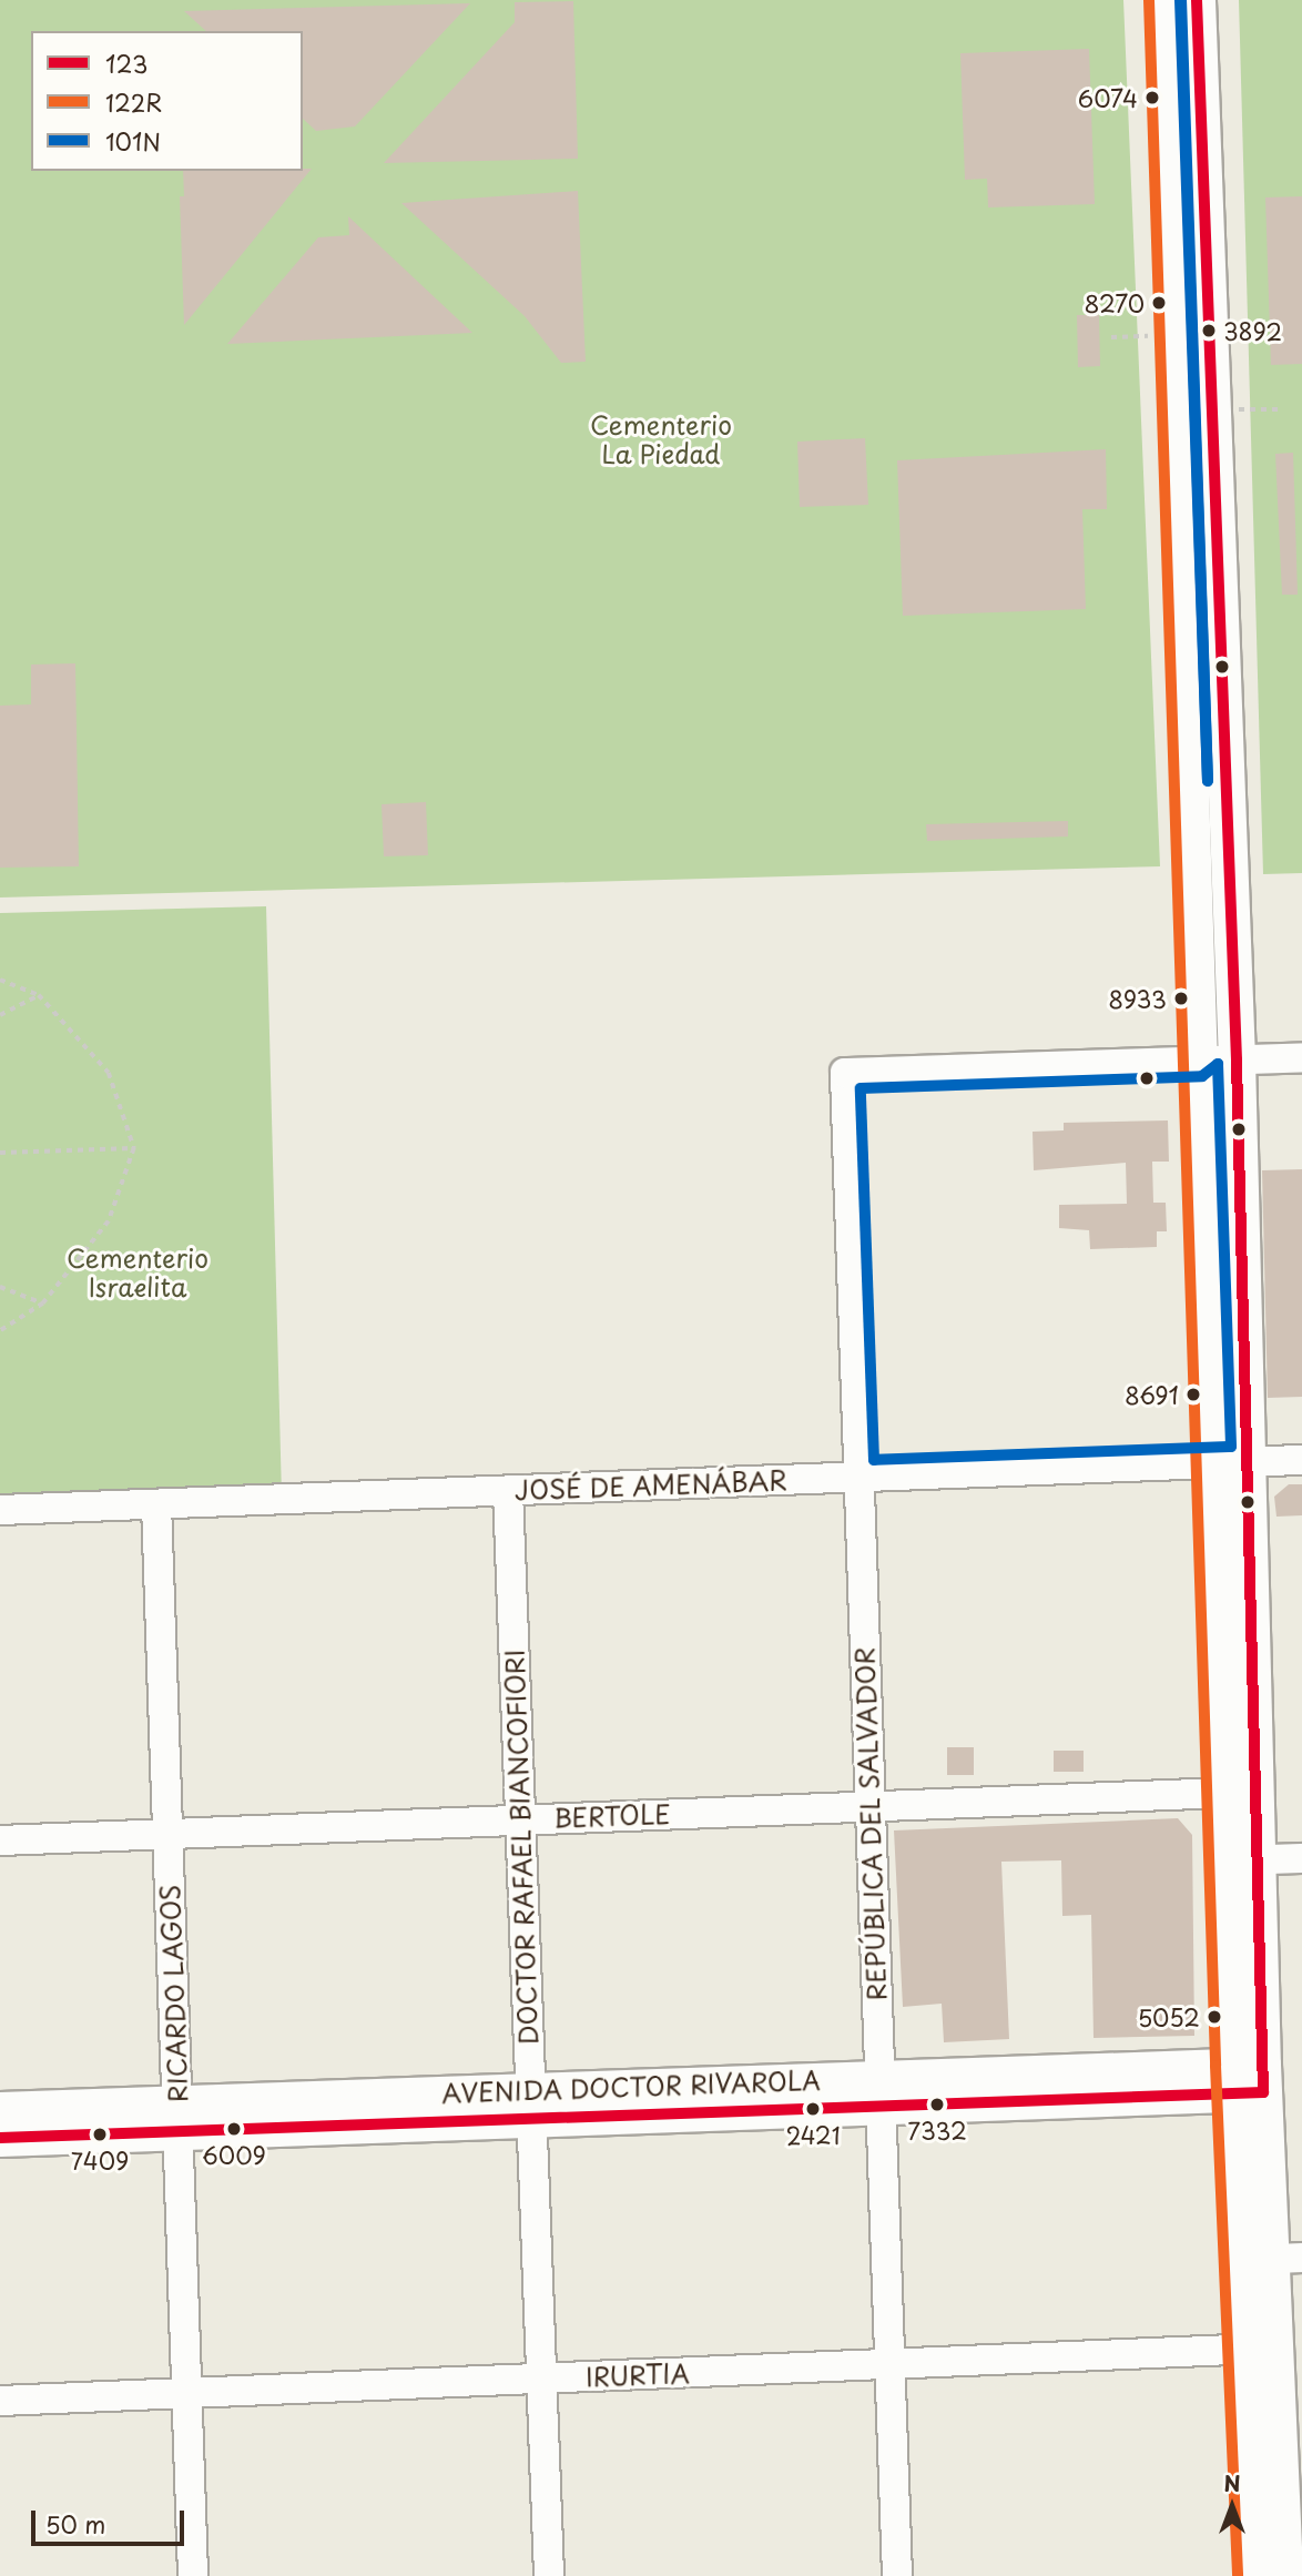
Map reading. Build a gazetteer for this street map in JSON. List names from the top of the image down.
{
  "streets": {
    "main road": ["AVENIDA DOCTOR RIVAROLA"],
    "street": [
      "JOSÉ DE AMENÁBAR",
      "BERTOLE",
      "REPÚBLICA DEL SALVADOR",
      "DOCTOR RAFAEL BIANCOFIORI",
      "RICARDO LAGOS",
      "IRURTIA"
    ]
  },
  "crossings": [
    ["JOSÉ DE AMENÁBAR", "REPÚBLICA DEL SALVADOR"],
    ["JOSÉ DE AMENÁBAR", "DOCTOR RAFAEL BIANCOFIORI"],
    ["JOSÉ DE AMENÁBAR", "RICARDO LAGOS"],
    ["BERTOLE", "REPÚBLICA DEL SALVADOR"],
    ["BERTOLE", "DOCTOR RAFAEL BIANCOFIORI"],
    ["BERTOLE", "RICARDO LAGOS"],
    ["REPÚBLICA DEL SALVADOR", "AVENIDA DOCTOR RIVAROLA"],
    ["REPÚBLICA DEL SALVADOR", "IRURTIA"],
    ["DOCTOR RAFAEL BIANCOFIORI", "AVENIDA DOCTOR RIVAROLA"],
    ["DOCTOR RAFAEL BIANCOFIORI", "IRURTIA"],
    ["RICARDO LAGOS", "AVENIDA DOCTOR RIVAROLA"],
    ["RICARDO LAGOS", "IRURTIA"]
  ],
  "parks": ["Cementerio La Piedad", "Cementerio Israelita"],
  "places": [
    "6074",
    "8270",
    "3892",
    "8933",
    "8691",
    "5052",
    "7332",
    "2421",
    "6009",
    "7409"
  ],
  "lines": ["transit line 123", "transit line 122R", "transit line 101N"],
  "legend": ["123", "122R", "101N"],
  "scale_bar": "50 m",
  "north": "top"
}
